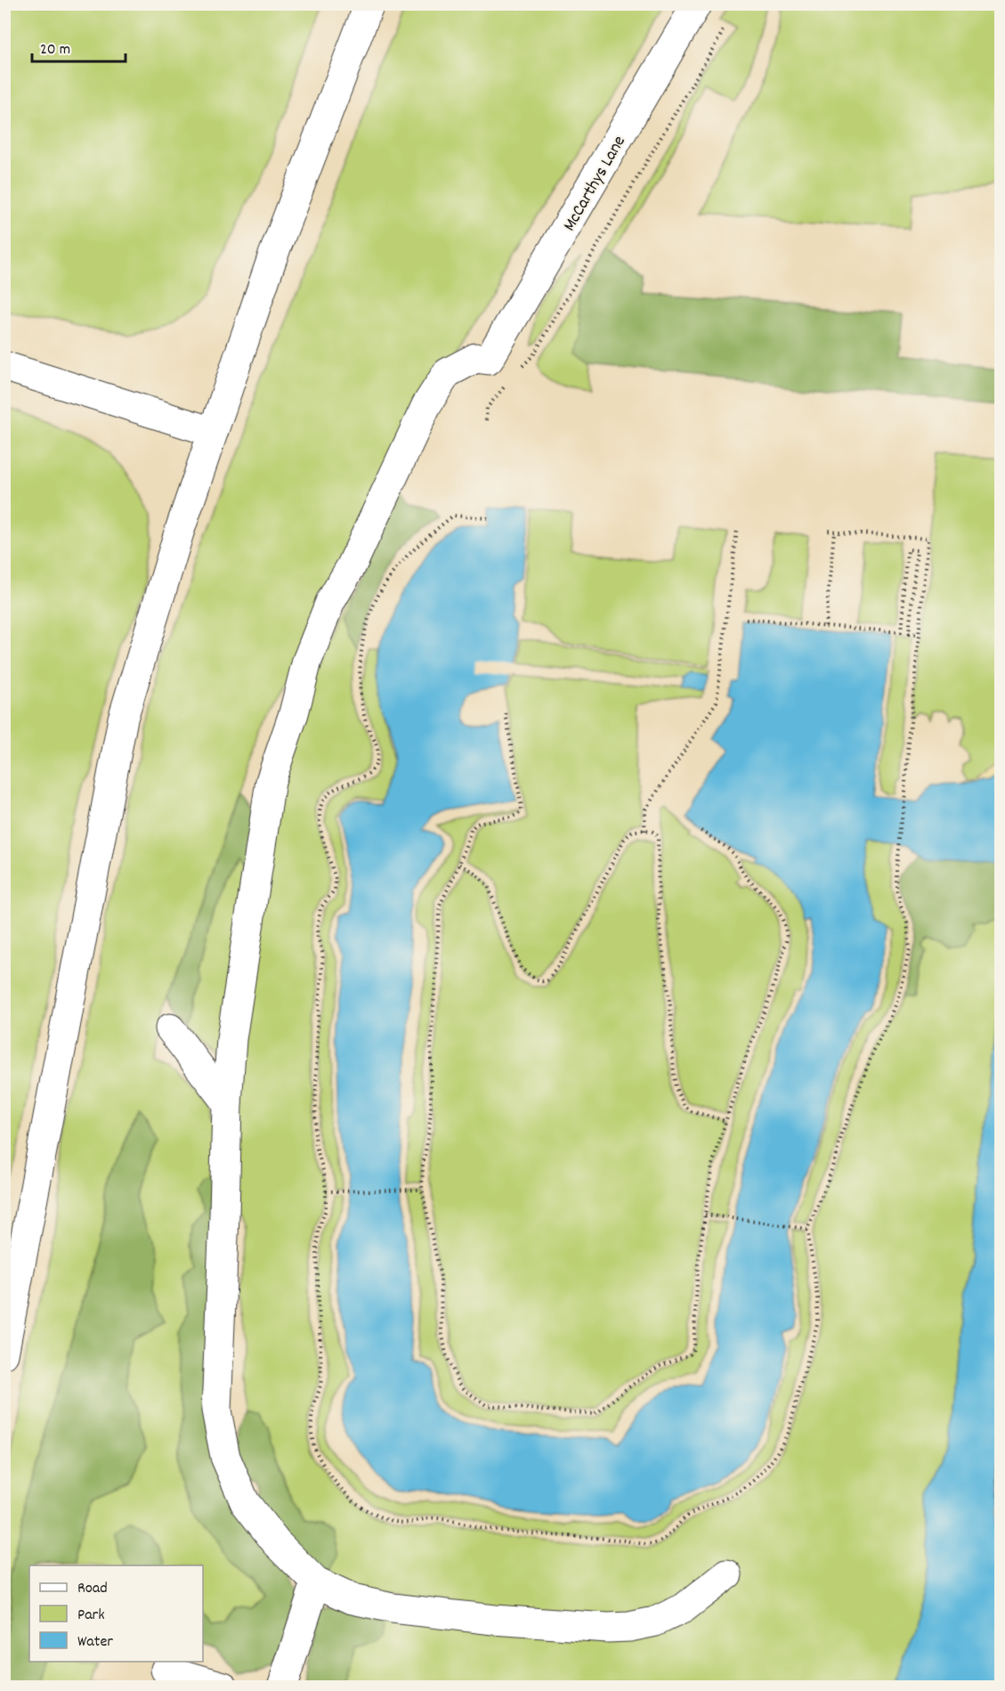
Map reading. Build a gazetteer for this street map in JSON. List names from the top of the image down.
{
  "streets": {
    "street": ["McCarthys Lane"]
  },
  "legend": ["Road", "Park", "Water"],
  "scale_bar": "20 m"
}
